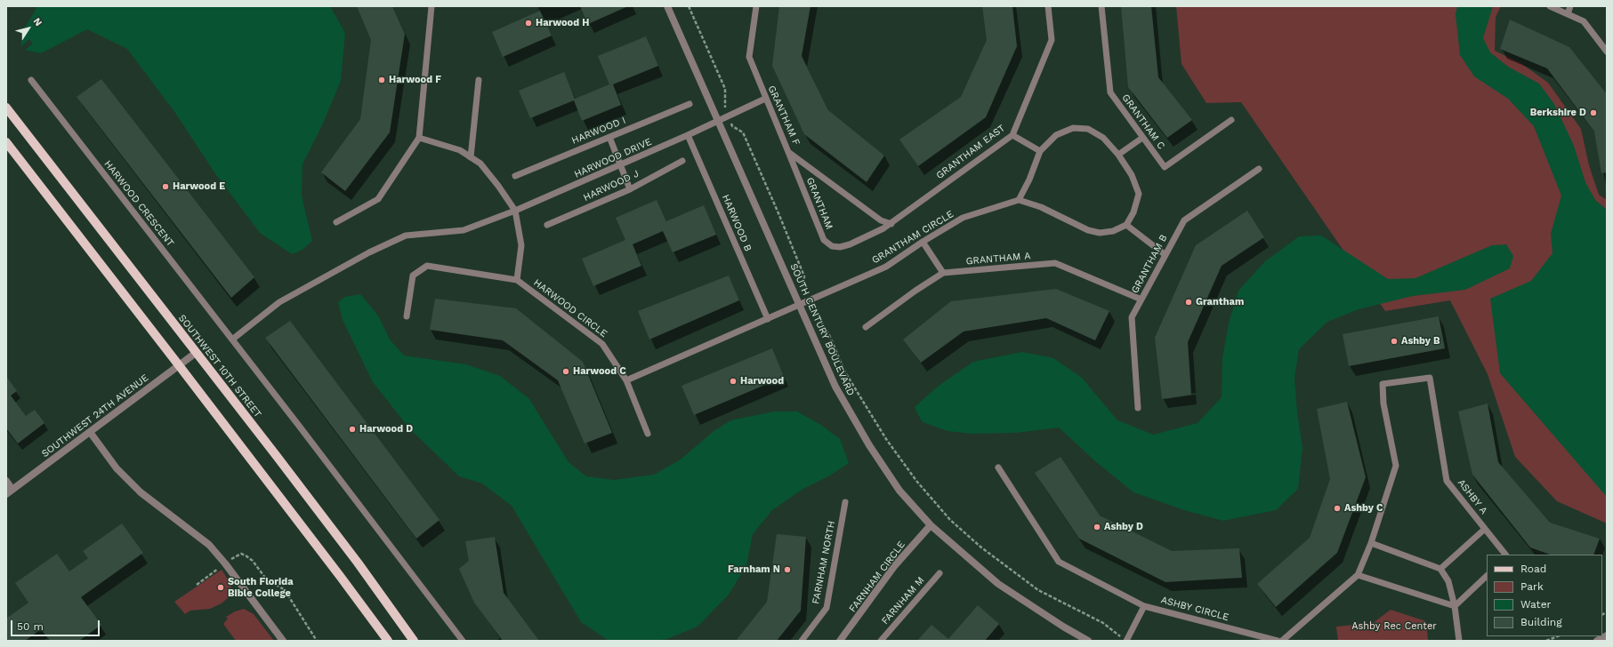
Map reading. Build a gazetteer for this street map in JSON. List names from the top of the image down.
{
  "streets": {
    "main road": ["SOUTHWEST 10TH STREET"],
    "street": ["SOUTH CENTURY BOULEVARD", "SOUTHWEST 24TH AVENUE", "FARNHAM CIRCLE"],
    "lane": [
      "GRANTHAM F",
      "GRANTHAM C",
      "HARWOOD I",
      "GRANTHAM EAST",
      "HARWOOD DRIVE",
      "HARWOOD J",
      "HARWOOD CRESCENT",
      "GRANTHAM",
      "HARWOOD B",
      "GRANTHAM CIRCLE",
      "GRANTHAM A",
      "GRANTHAM B",
      "HARWOOD CIRCLE",
      "ASHBY A",
      "FARNHAM NORTH",
      "FARNHAM M",
      "ASHBY CIRCLE"
    ]
  },
  "crossings": [
    ["GRANTHAM F", "GRANTHAM EAST"],
    ["GRANTHAM F", "HARWOOD DRIVE"],
    ["GRANTHAM F", "GRANTHAM"],
    ["GRANTHAM EAST", "GRANTHAM"],
    ["HARWOOD DRIVE", "HARWOOD B"],
    ["HARWOOD DRIVE", "SOUTH CENTURY BOULEVARD"],
    ["GRANTHAM CIRCLE", "SOUTH CENTURY BOULEVARD"],
    ["GRANTHAM A", "GRANTHAM B"],
    ["SOUTH CENTURY BOULEVARD", "FARNHAM CIRCLE"],
    ["SOUTHWEST 10TH STREET", "SOUTHWEST 24TH AVENUE"]
  ],
  "parks": ["Ashby Rec Center"],
  "places": [
    "Harwood H",
    "Harwood F",
    "Berkshire D",
    "Harwood E",
    "Grantham",
    "Ashby B",
    "Harwood C",
    "Harwood",
    "Harwood D",
    "Ashby C",
    "Ashby D",
    "Farnham N",
    "South Florida Bible College"
  ],
  "legend": [
    "Road",
    "Park",
    "Water",
    "Building"
  ],
  "scale_bar": "50 m",
  "north": "top right"
}
